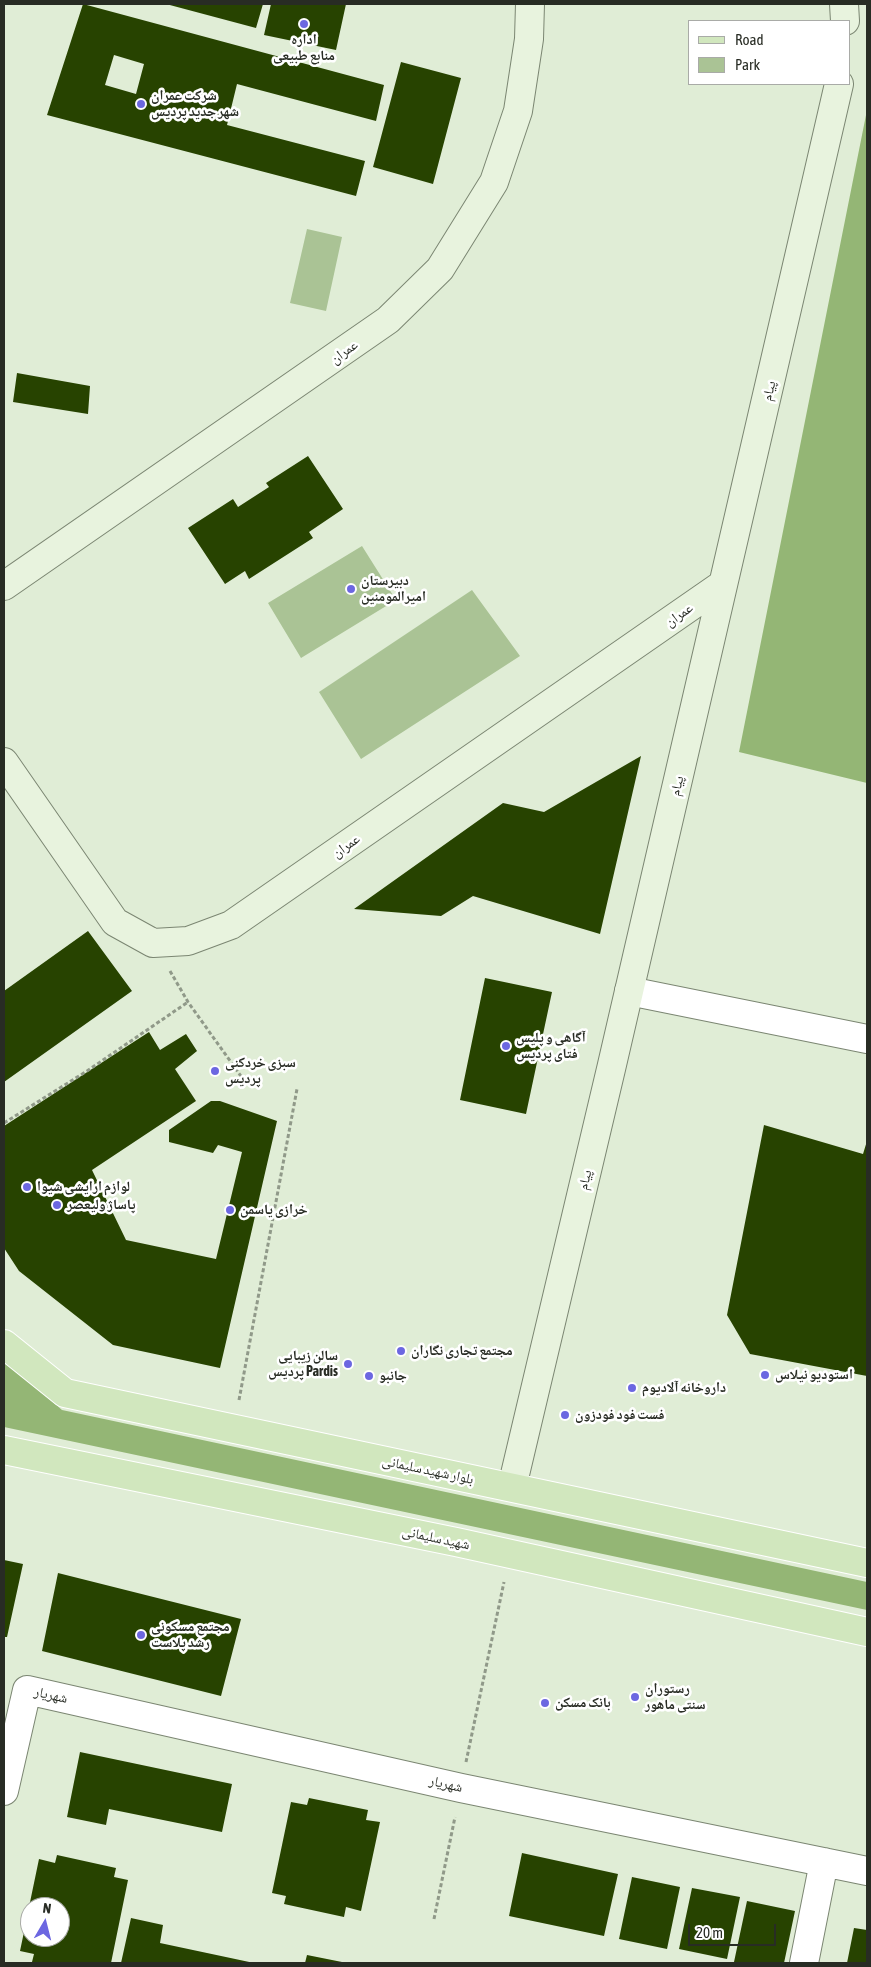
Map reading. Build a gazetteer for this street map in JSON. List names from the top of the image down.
{
  "streets": {
    "main road": ["بلوار شهید سلیمانی", "شهید سلیمانی"],
    "street": ["عمران", "پیام", "شهریار"]
  },
  "crossings": [
    ["عمران", "پیام"],
    ["پیام", "بلوار شهید سلیمانی"]
  ],
  "places": [
    "اداره منابع طبیعی",
    "شرکت عمران شهر جدید پردیس",
    "دبیرستان امیرالمومنین",
    "آگاهی و پلیس فتای پردیس",
    "سبزی خردکنی پردیس",
    "لوازم ارایشی شیوا",
    "پاساژ ولیعصر",
    "خرازی یاسمن",
    "مجتمع تجاری نگاران",
    "سالن زیبایی پردیس Pardis",
    "استودیو نیلاس",
    "جانبو",
    "داروخانه آلادیوم",
    "فست فود فودزون",
    "مجتمع مسکونی رشد پلاست",
    "رستوران سنتی ماهور",
    "بانک مسکن"
  ],
  "legend": ["Road", "Park"],
  "scale_bar": "20 m",
  "north": "top"
}
